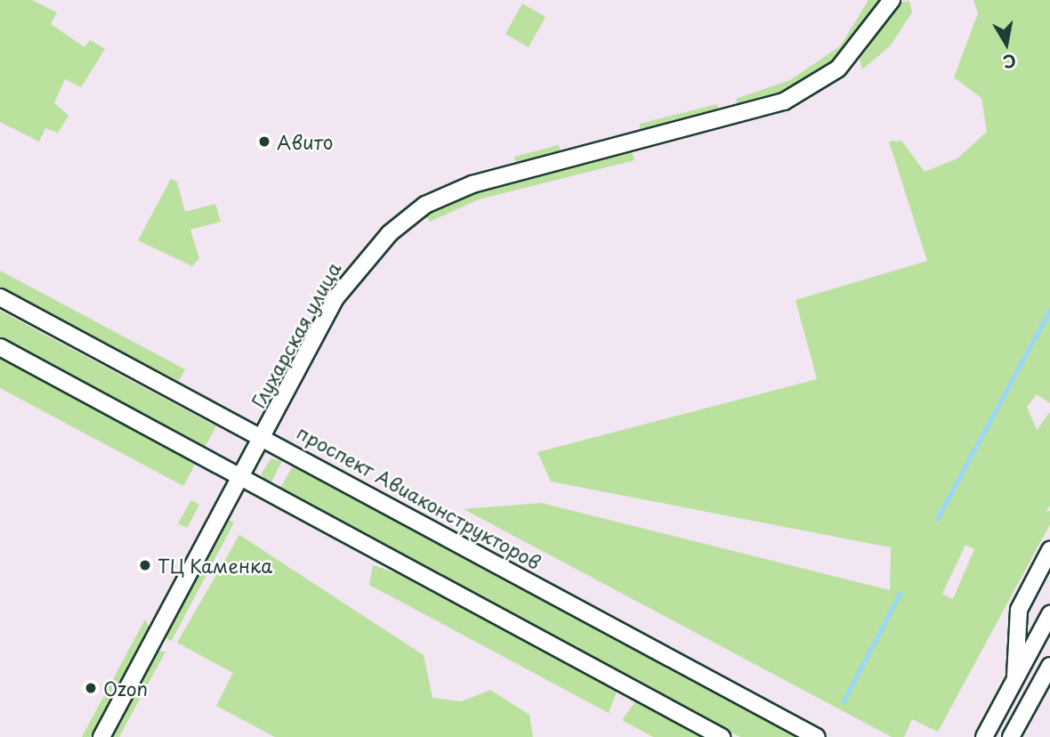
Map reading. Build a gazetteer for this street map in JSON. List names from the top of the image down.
{
  "streets": {
    "street": ["Глухарская улица", "проспект Авиаконструкторов"]
  },
  "crossings": [
    ["Глухарская улица", "проспект Авиаконструкторов"]
  ],
  "places": ["Авито", "ТЦ Каменка", "Ozon"],
  "north": "bottom"
}
